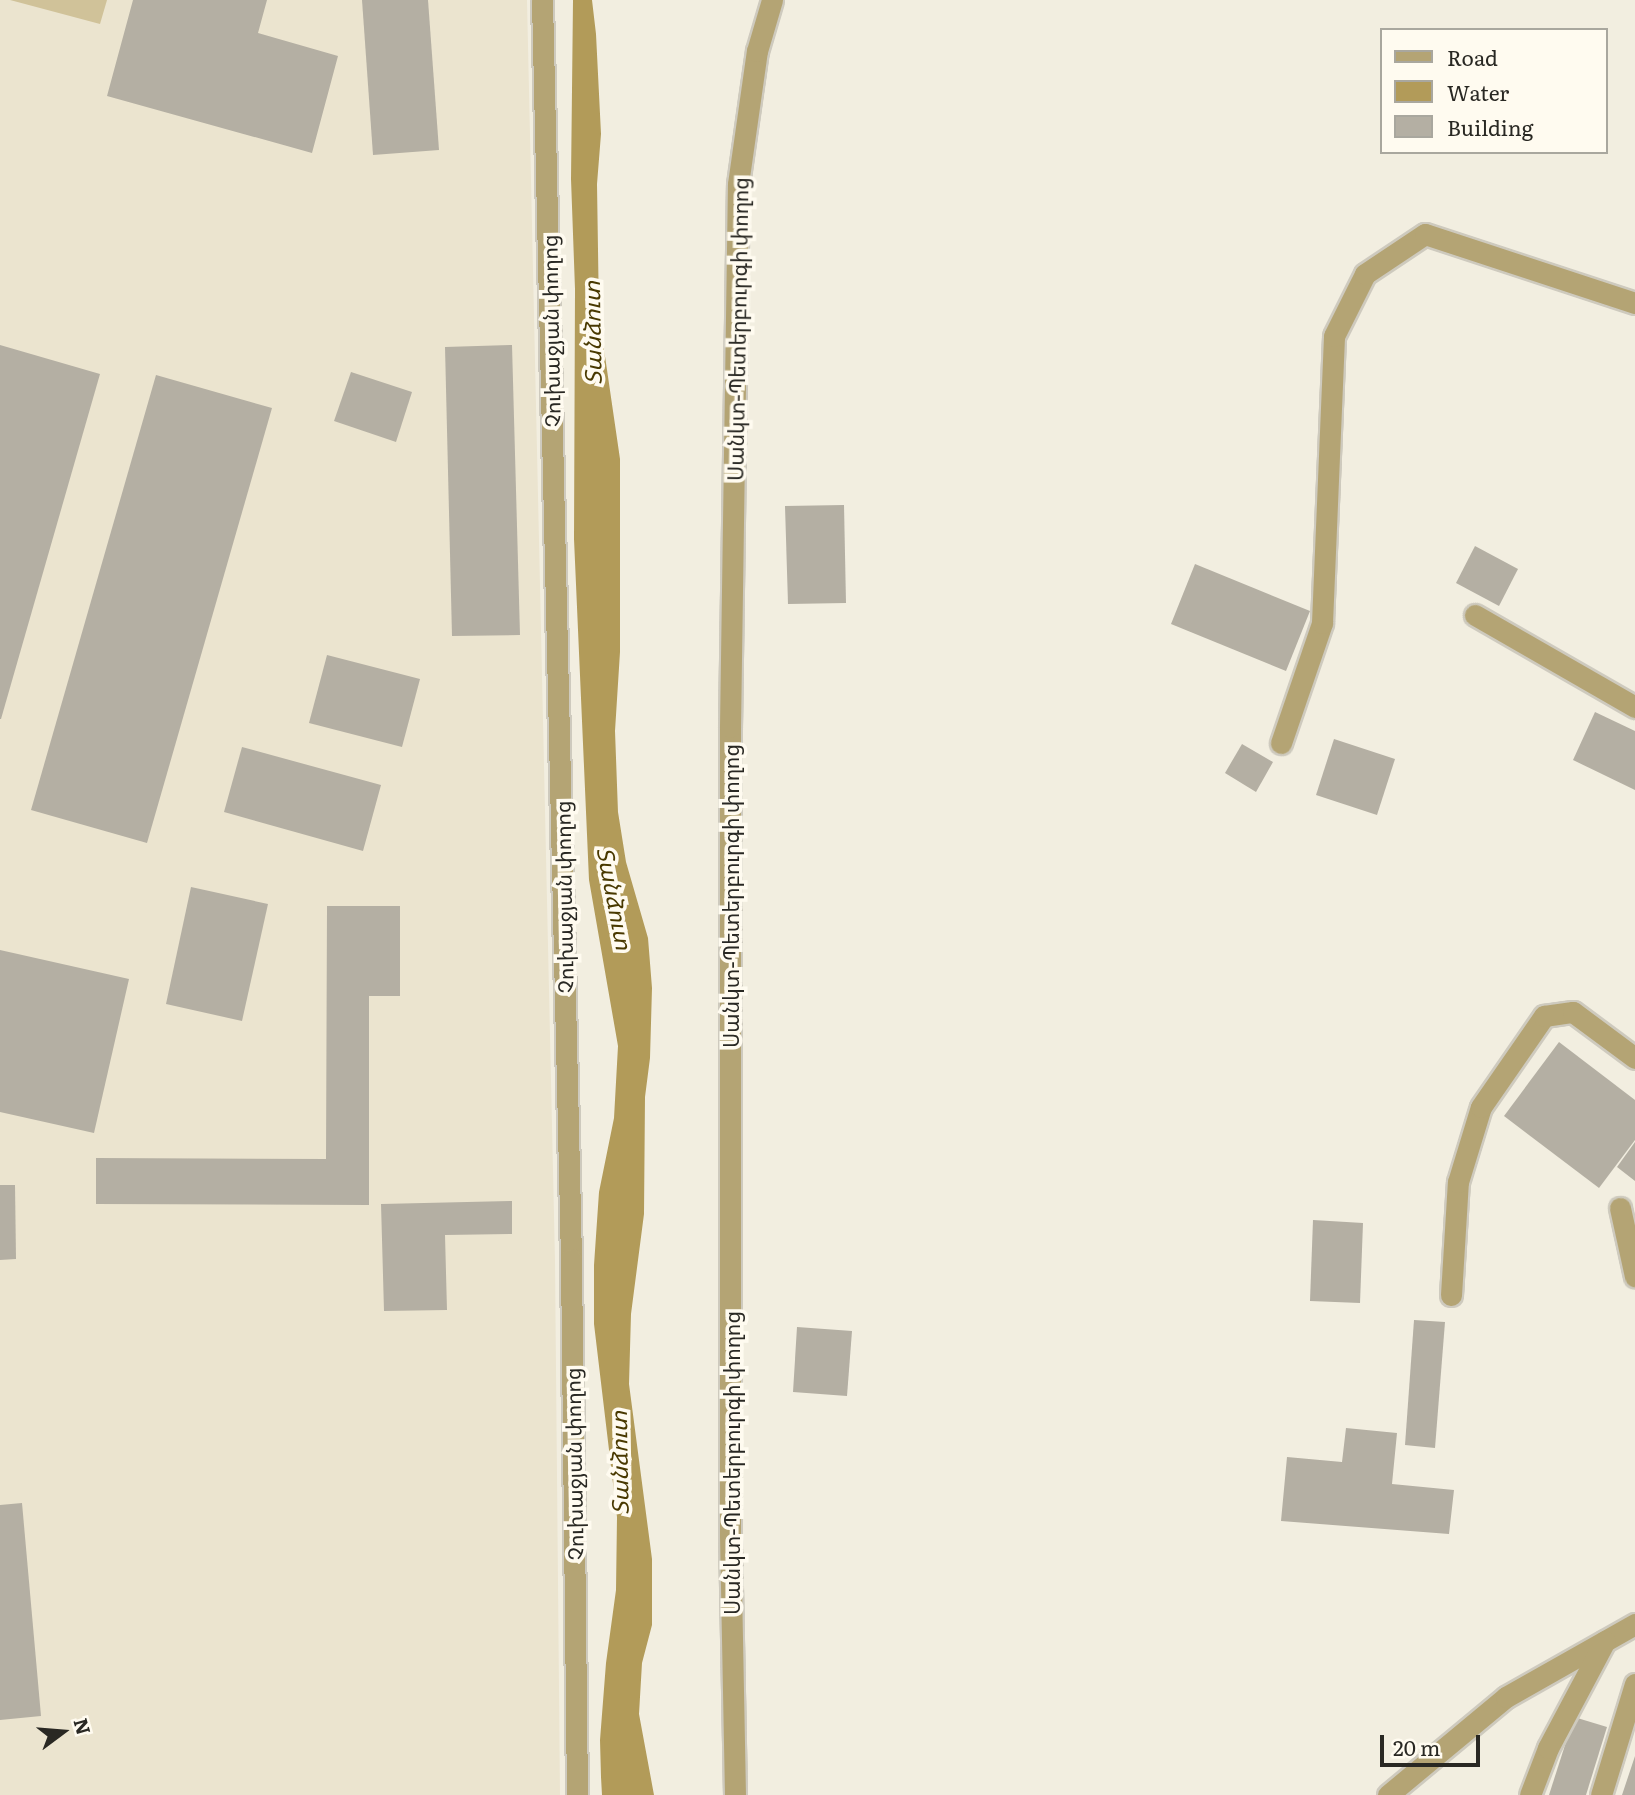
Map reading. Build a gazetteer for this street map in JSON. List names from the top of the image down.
{
  "streets": {
    "street": ["Սանկտ-Պետերբուրգի փողոց", "Չուխաջյան փողոց"]
  },
  "water": ["Տանձուտ"],
  "legend": ["Road", "Water", "Building"],
  "scale_bar": "20 m",
  "north": "right"
}
